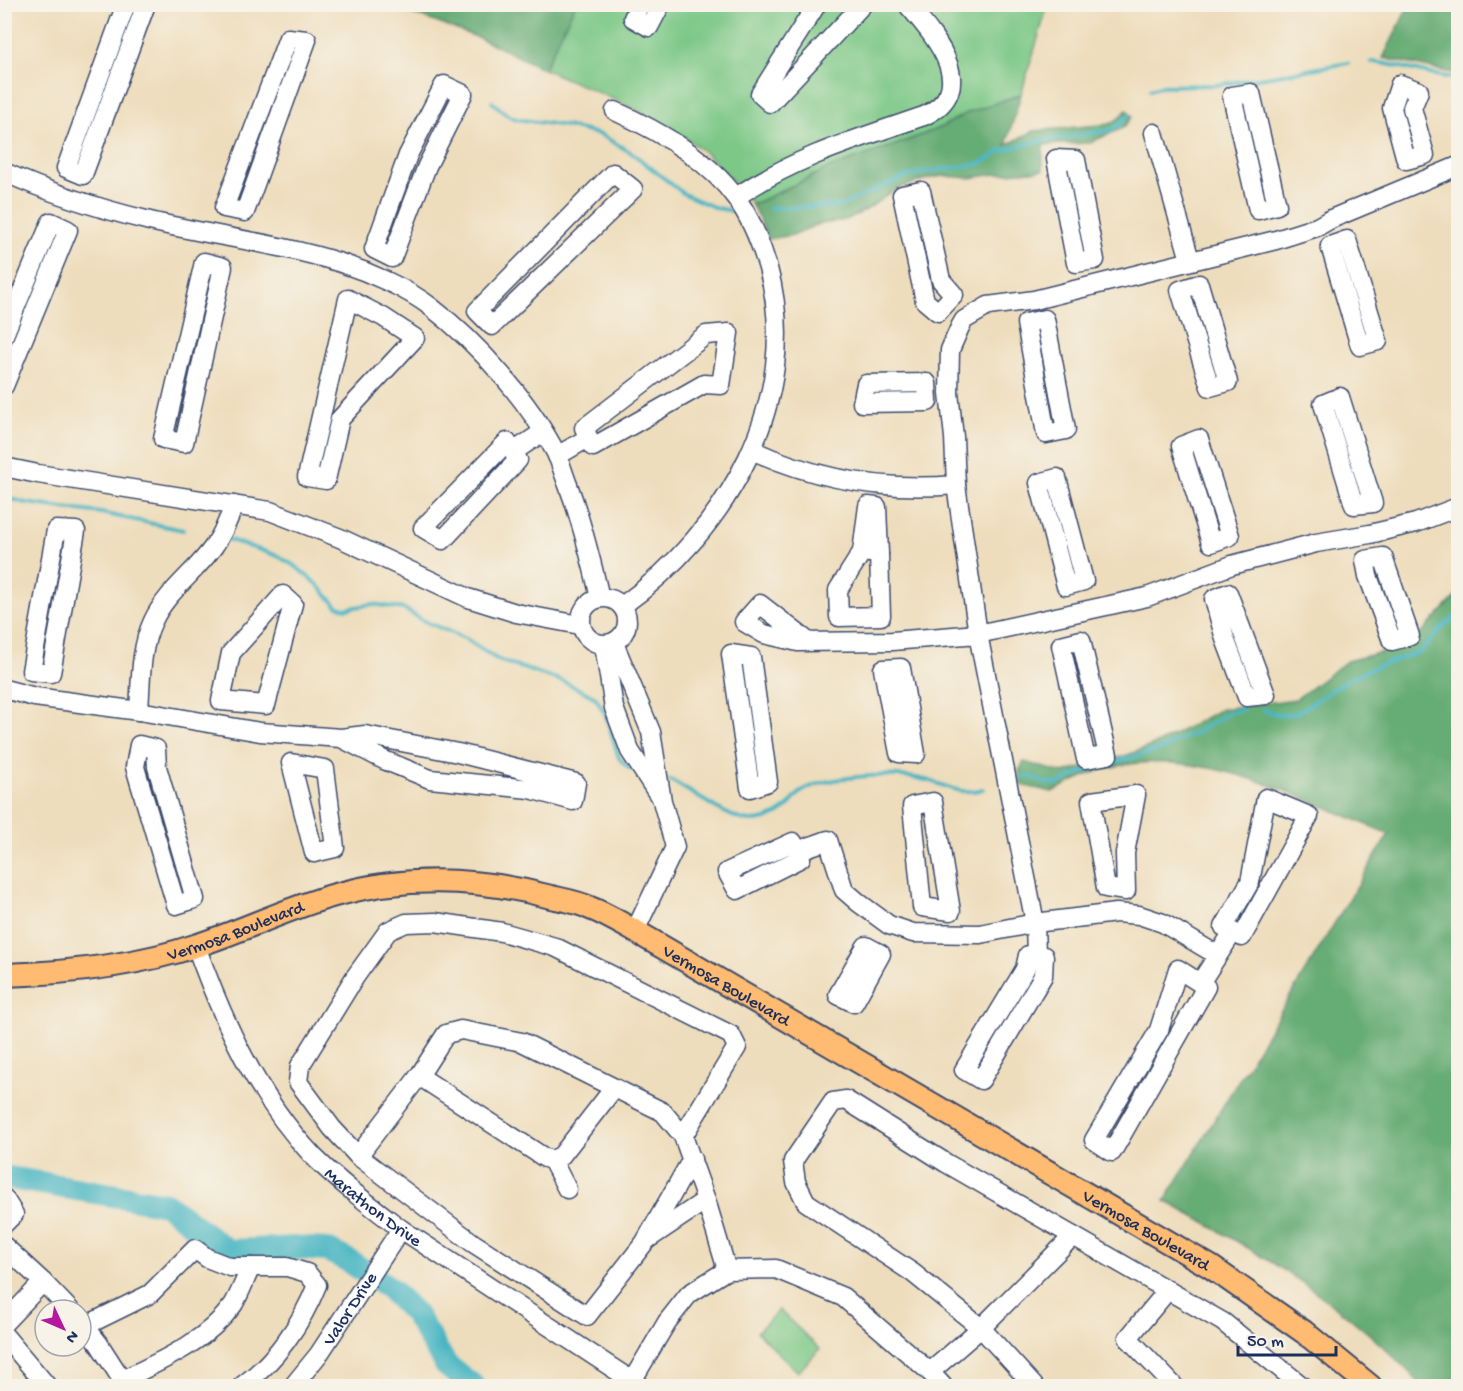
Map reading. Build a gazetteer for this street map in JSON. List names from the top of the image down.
{
  "streets": {
    "main road": ["Vermosa Boulevard"],
    "street": ["Marathon Drive", "Valor Drive"]
  },
  "crossings": [
    ["Vermosa Boulevard", "Marathon Drive"],
    ["Marathon Drive", "Valor Drive"]
  ],
  "scale_bar": "50 m",
  "north": "bottom right"
}
